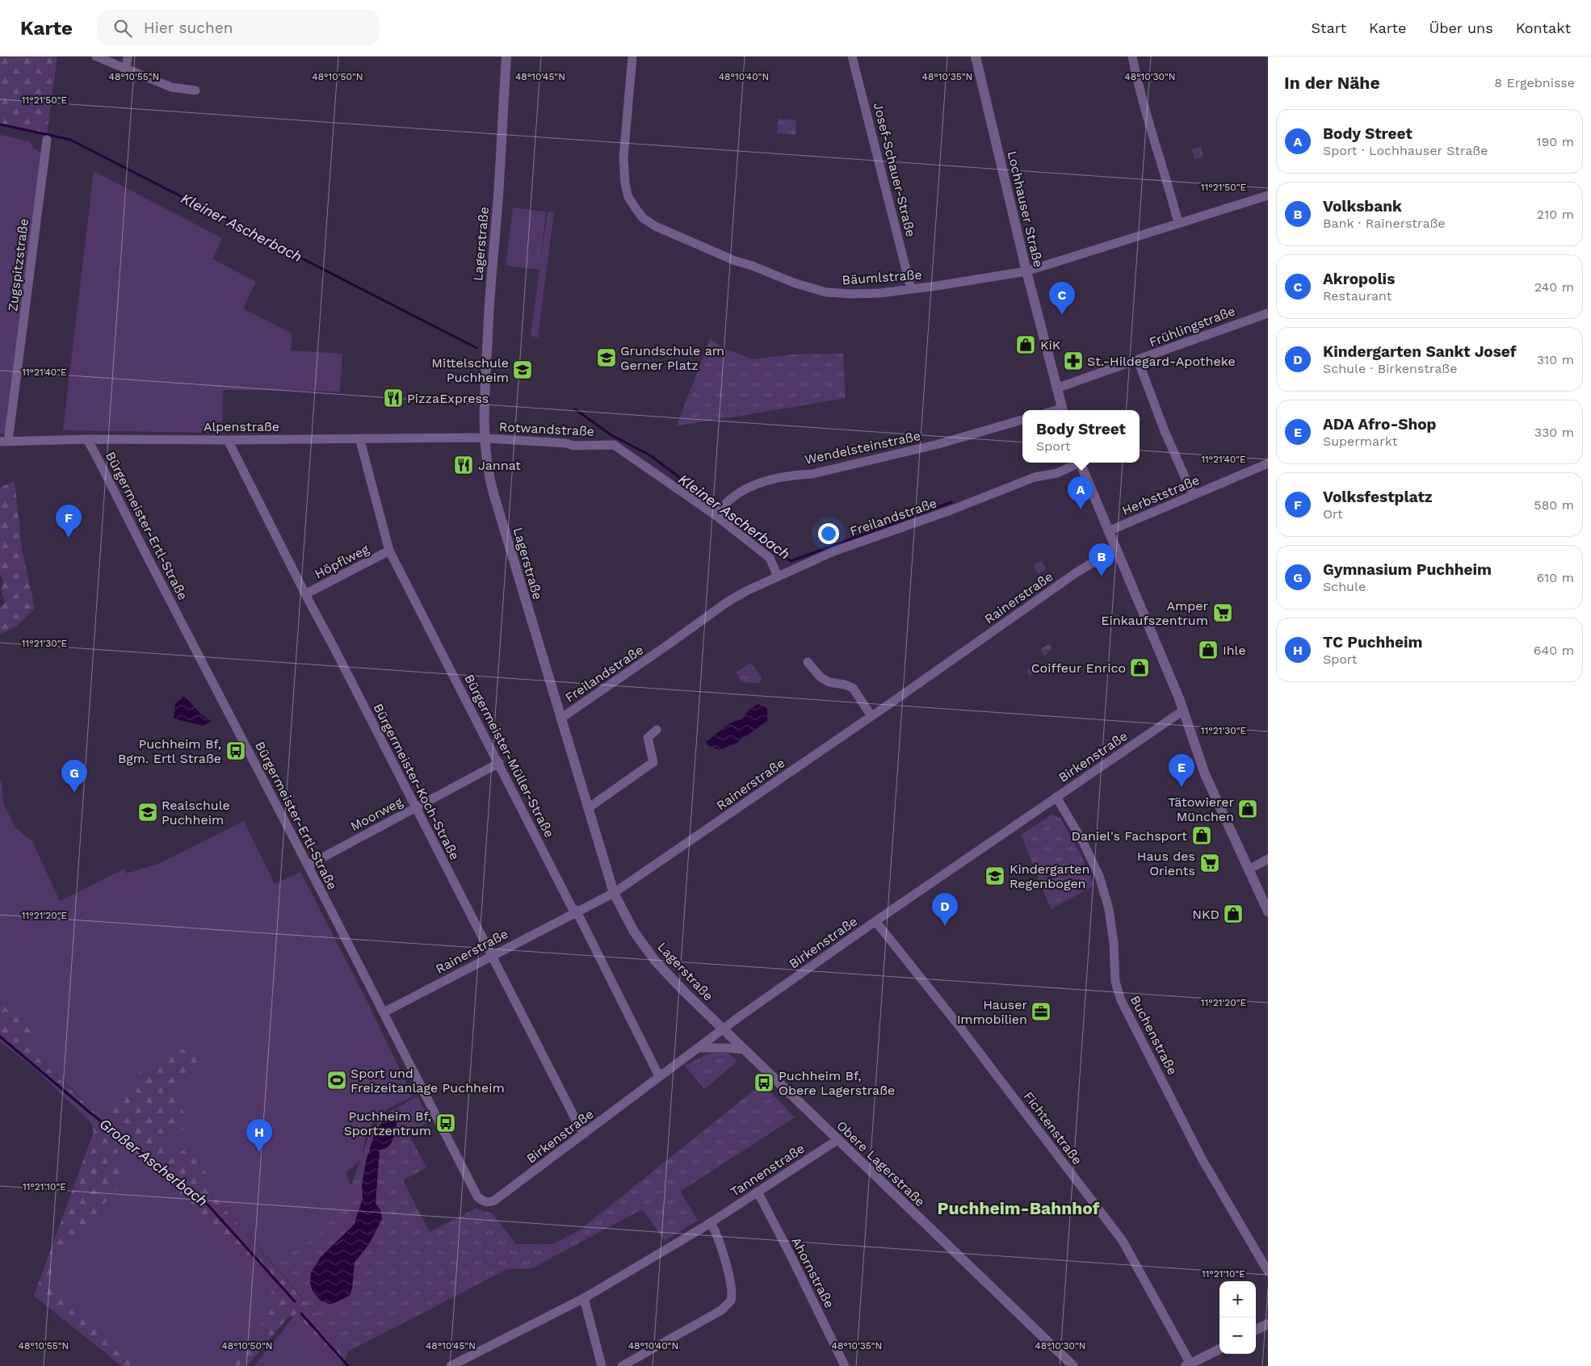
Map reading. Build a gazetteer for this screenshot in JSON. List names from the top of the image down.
{
  "streets": {
    "street": [
      "Josef-Schauer-Straße",
      "Lochhauser Straße",
      "Lagerstraße",
      "Zugspitzstraße",
      "Bäumlstraße",
      "Frühlingstraße",
      "Alpenstraße",
      "Rotwandstraße",
      "Wendelsteinstraße",
      "Herbststraße",
      "Freilandstraße",
      "Bürgermeister-Ertl-Straße",
      "Höpflweg",
      "Rainerstraße",
      "Bürgermeister-Müller-Straße",
      "Birkenstraße",
      "Bürgermeister-Koch-Straße",
      "Moorweg",
      "Buchenstraße",
      "Fichtenstraße",
      "Obere Lagerstraße",
      "Tannenstraße",
      "Ahornstraße"
    ]
  },
  "crossings": [
    ["Josef-Schauer-Straße", "Bäumlstraße"],
    ["Lochhauser Straße", "Bäumlstraße"],
    ["Lochhauser Straße", "Frühlingstraße"],
    ["Lagerstraße", "Alpenstraße"],
    ["Lagerstraße", "Rotwandstraße"],
    ["Lagerstraße", "Freilandstraße"],
    ["Lagerstraße", "Rainerstraße"],
    ["Lagerstraße", "Birkenstraße"],
    ["Lagerstraße", "Obere Lagerstraße"],
    ["Zugspitzstraße", "Alpenstraße"],
    ["Alpenstraße", "Rotwandstraße"],
    ["Alpenstraße", "Bürgermeister-Ertl-Straße"],
    ["Alpenstraße", "Bürgermeister-Müller-Straße"],
    ["Alpenstraße", "Bürgermeister-Koch-Straße"],
    ["Rotwandstraße", "Wendelsteinstraße"],
    ["Rotwandstraße", "Freilandstraße"],
    ["Bürgermeister-Ertl-Straße", "Rainerstraße"],
    ["Bürgermeister-Ertl-Straße", "Birkenstraße"],
    ["Bürgermeister-Ertl-Straße", "Moorweg"],
    ["Höpflweg", "Bürgermeister-Müller-Straße"],
    ["Höpflweg", "Bürgermeister-Koch-Straße"],
    ["Rainerstraße", "Bürgermeister-Müller-Straße"],
    ["Rainerstraße", "Bürgermeister-Koch-Straße"],
    ["Bürgermeister-Müller-Straße", "Birkenstraße"],
    ["Bürgermeister-Müller-Straße", "Moorweg"],
    ["Birkenstraße", "Bürgermeister-Koch-Straße"],
    ["Birkenstraße", "Buchenstraße"],
    ["Birkenstraße", "Fichtenstraße"],
    ["Birkenstraße", "Obere Lagerstraße"],
    ["Bürgermeister-Koch-Straße", "Moorweg"],
    ["Obere Lagerstraße", "Tannenstraße"],
    ["Tannenstraße", "Ahornstraße"]
  ],
  "districts": ["Puchheim-Bahnhof"],
  "water": ["Kleiner Ascherbach", "Großer Ascherbach"],
  "places": {
    "shop": [
      "KiK",
      "Ihle",
      "Coiffeur Enrico",
      "Tätowierer München",
      "Daniel's Fachsport",
      "NKD"
    ],
    "school or university": [
      "Grundschule am Gerner Platz",
      "Mittelschule Puchheim",
      "Realschule Puchheim",
      "Kindergarten Regenbogen"
    ],
    "pharmacy": ["St.-Hildegard-Apotheke"],
    "restaurant": ["PizzaExpress", "Jannat"],
    "supermarket": ["Amper Einkaufszentrum", "Haus des Orients"],
    "bus stop": ["Puchheim Bf, Bgm. Ertl Straße", "Puchheim Bf, Obere Lagerstraße", "Puchheim Bf, Sportzentrum"],
    "office": ["Hauser Immobilien"],
    "sports": ["Sport und Freizeitanlage Puchheim"]
  },
  "page": {
    "header": "Karte",
    "search": "Hier suchen",
    "nav": [
      "Start",
      "Karte",
      "Über uns",
      "Kontakt"
    ],
    "heading": ["In der Nähe", "8 Ergebnisse"],
    "list": [
      {
        "mark": "A",
        "name": "Body Street",
        "note": "Sport · Lochhauser Straße",
        "value": "190 m"
      },
      {
        "mark": "B",
        "name": "Volksbank",
        "note": "Bank · Rainerstraße",
        "value": "210 m"
      },
      {
        "mark": "C",
        "name": "Akropolis",
        "note": "Restaurant",
        "value": "240 m"
      },
      {
        "mark": "D",
        "name": "Kindergarten Sankt Josef",
        "note": "Schule · Birkenstraße",
        "value": "310 m"
      },
      {
        "mark": "E",
        "name": "ADA Afro-Shop",
        "note": "Supermarkt",
        "value": "330 m"
      },
      {
        "mark": "F",
        "name": "Volksfestplatz",
        "note": "Ort",
        "value": "580 m"
      },
      {
        "mark": "G",
        "name": "Gymnasium Puchheim",
        "note": "Schule",
        "value": "610 m"
      },
      {
        "mark": "H",
        "name": "TC Puchheim",
        "note": "Sport",
        "value": "640 m"
      }
    ],
    "pins": [
      "C",
      "A",
      "F",
      "B",
      "E",
      "G",
      "D",
      "H"
    ],
    "popup": ["Body Street", "Sport"],
    "map_buttons": ["+", "−"]
  },
  "coordinates": [
    "48°10'55\"N",
    "48°10'50\"N",
    "48°10'45\"N",
    "48°10'40\"N",
    "48°10'35\"N",
    "48°10'30\"N",
    "11°21'50\"E",
    "11°21'40\"E",
    "11°21'30\"E",
    "11°21'20\"E",
    "11°21'10\"E"
  ]
}
